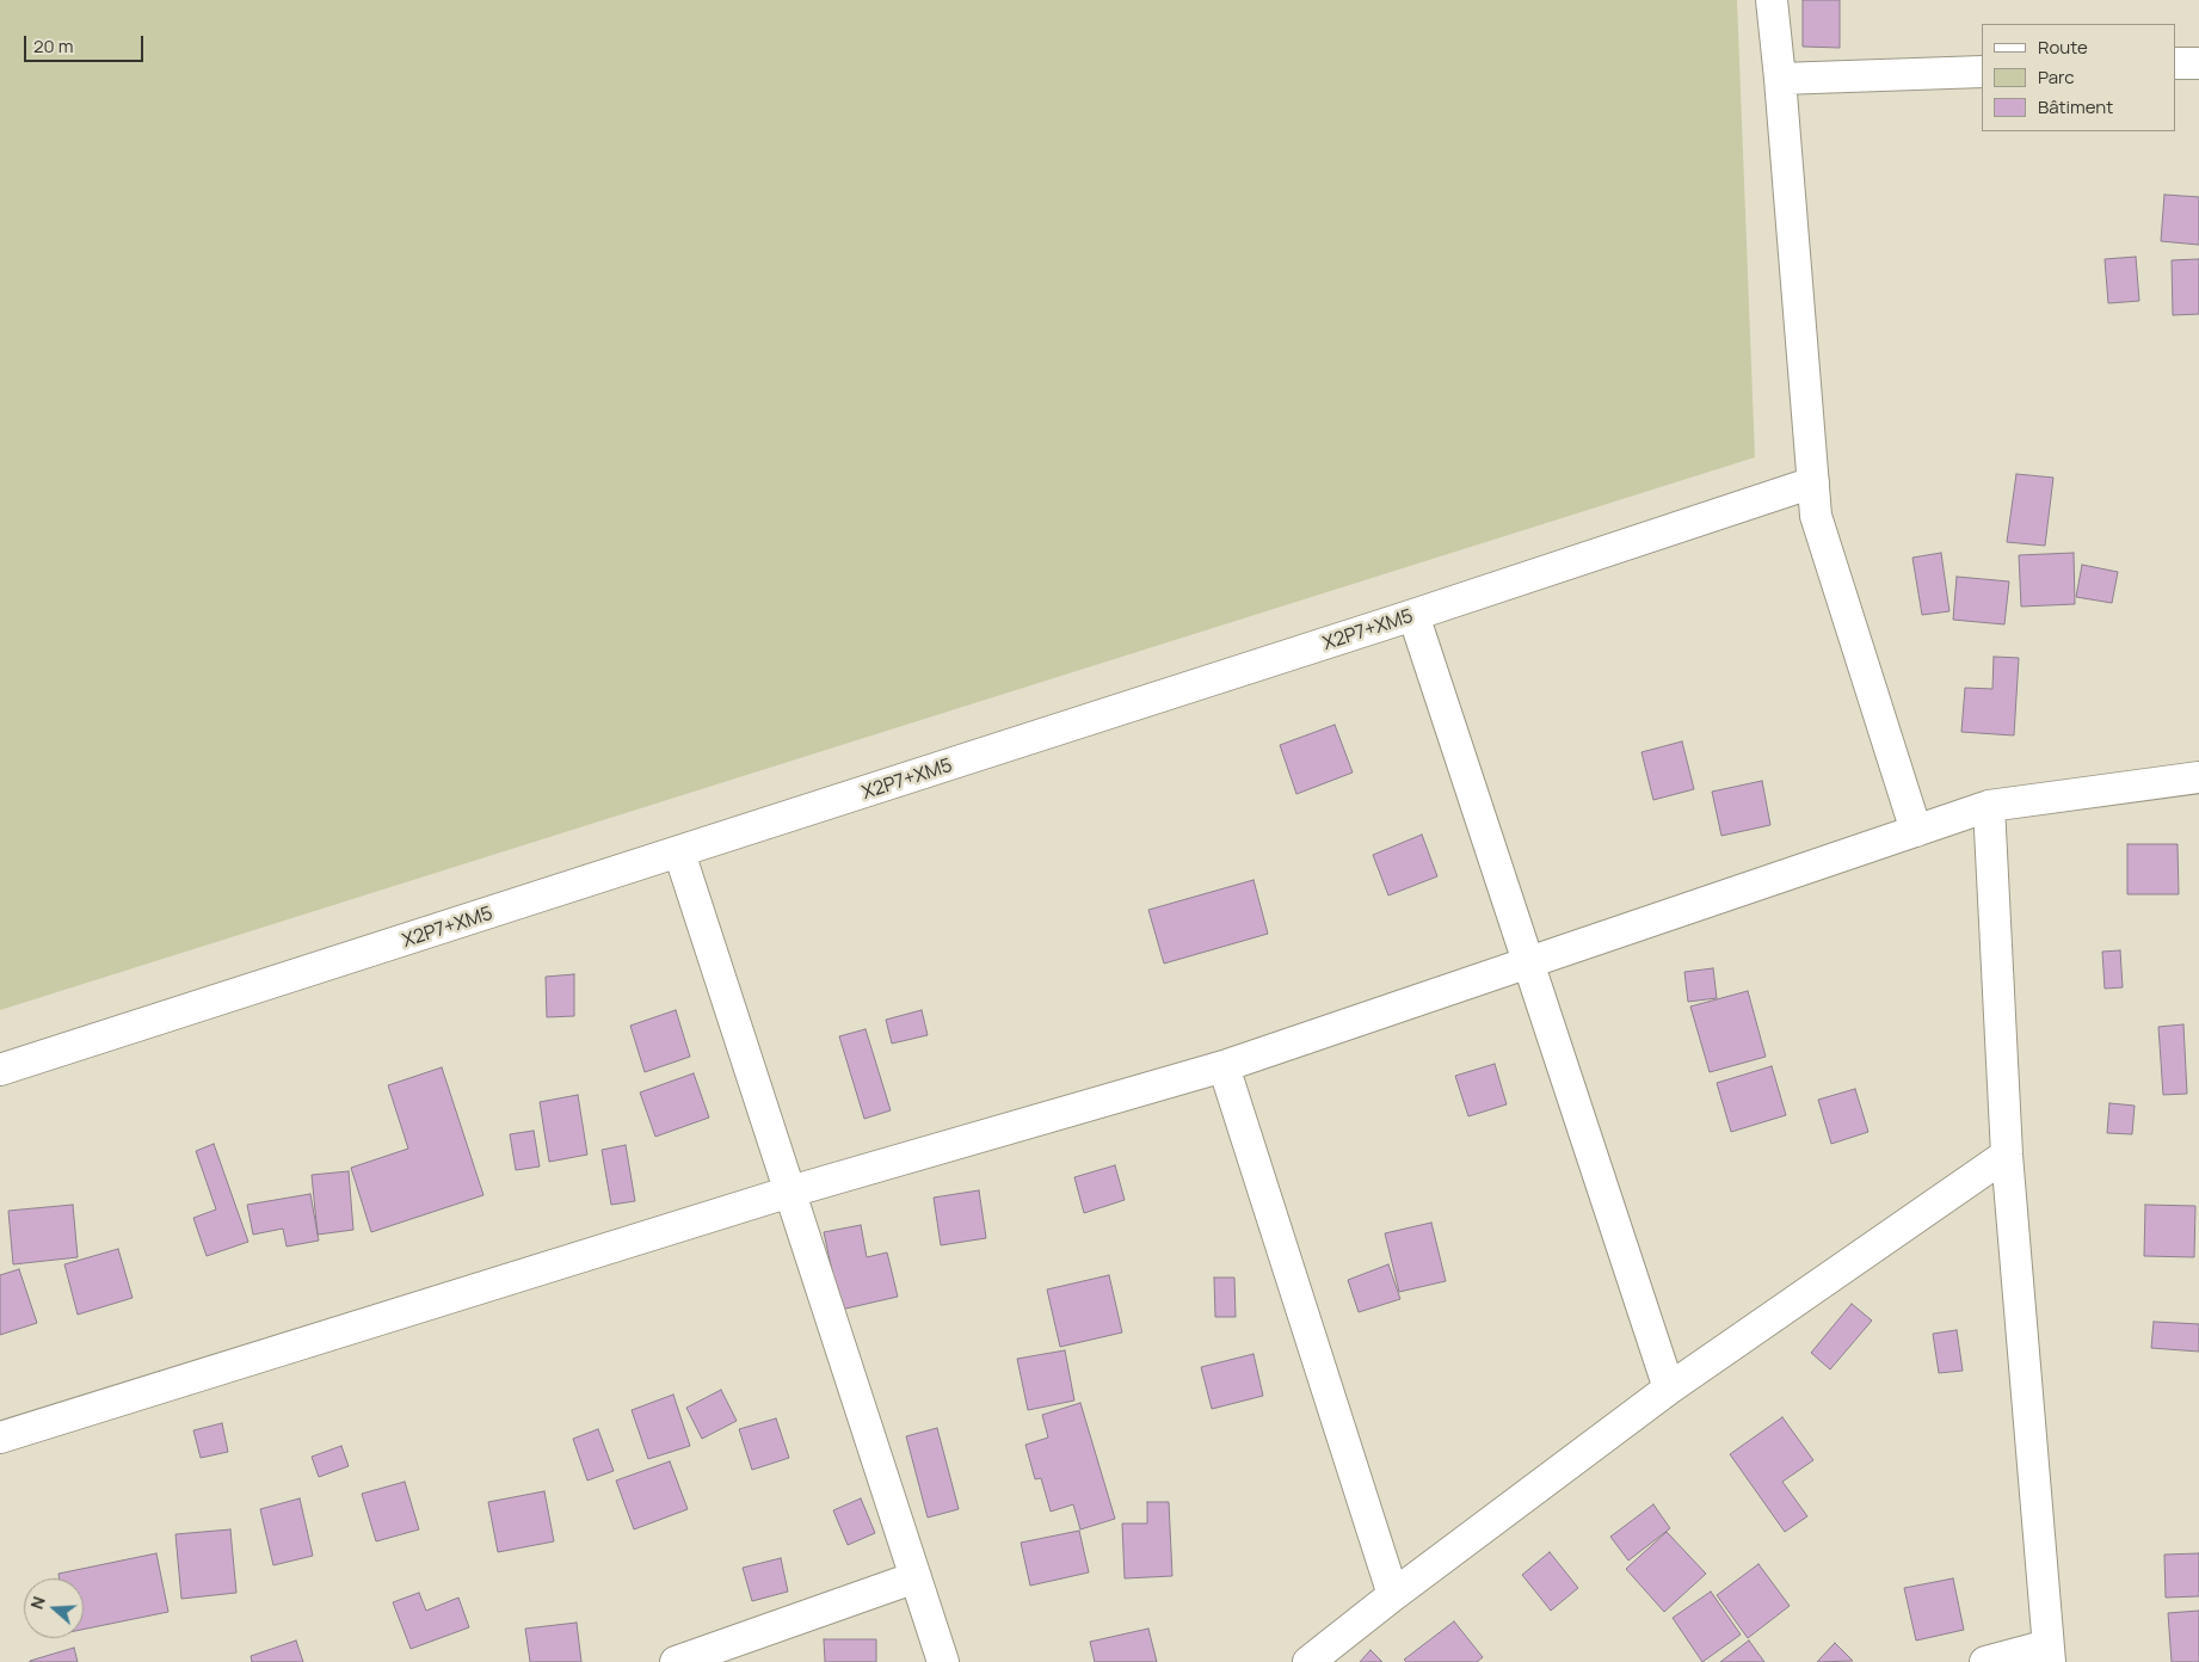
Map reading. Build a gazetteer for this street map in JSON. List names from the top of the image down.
{
  "streets": {
    "street": ["X2P7+XM5"]
  },
  "legend": ["Route", "Parc", "Bâtiment"],
  "scale_bar": "20 m",
  "north": "left"
}
